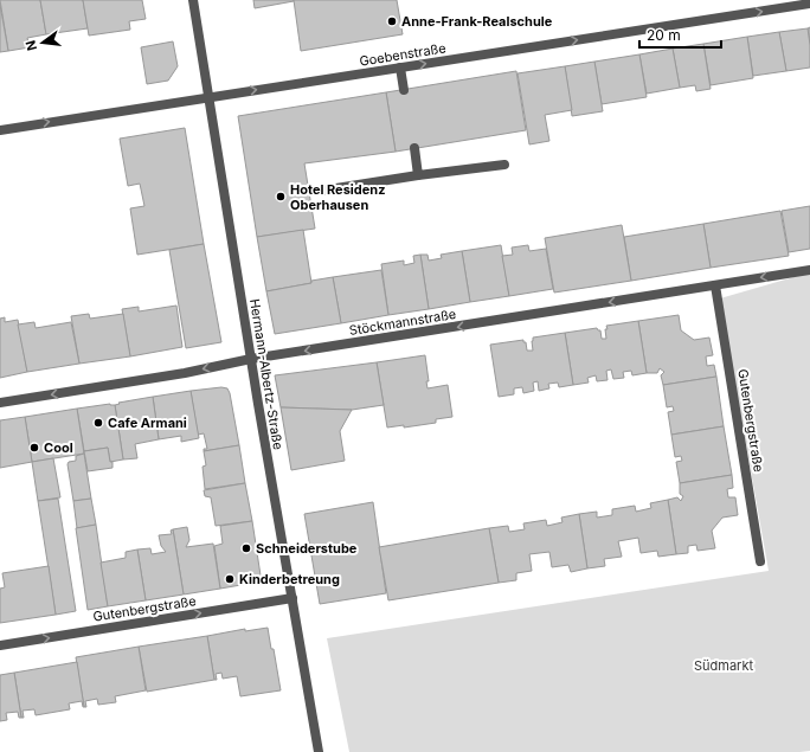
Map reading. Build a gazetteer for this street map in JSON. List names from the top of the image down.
{
  "streets": {
    "street": [
      "Goebenstraße",
      "Stöckmannstraße",
      "Hermann-Albertz-Straße",
      "Gutenbergstraße"
    ]
  },
  "crossings": [
    ["Goebenstraße", "Hermann-Albertz-Straße"],
    ["Stöckmannstraße", "Hermann-Albertz-Straße"],
    ["Stöckmannstraße", "Gutenbergstraße"],
    ["Hermann-Albertz-Straße", "Gutenbergstraße"]
  ],
  "one_way": ["Goebenstraße", "Stöckmannstraße", "Gutenbergstraße"],
  "parks": ["Südmarkt"],
  "places": [
    "Anne-Frank-Realschule",
    "Hotel Residenz Oberhausen",
    "Cafe Armani",
    "Cool",
    "Schneiderstube",
    "Kinderbetreung"
  ],
  "scale_bar": "20 m",
  "north": "left"
}
